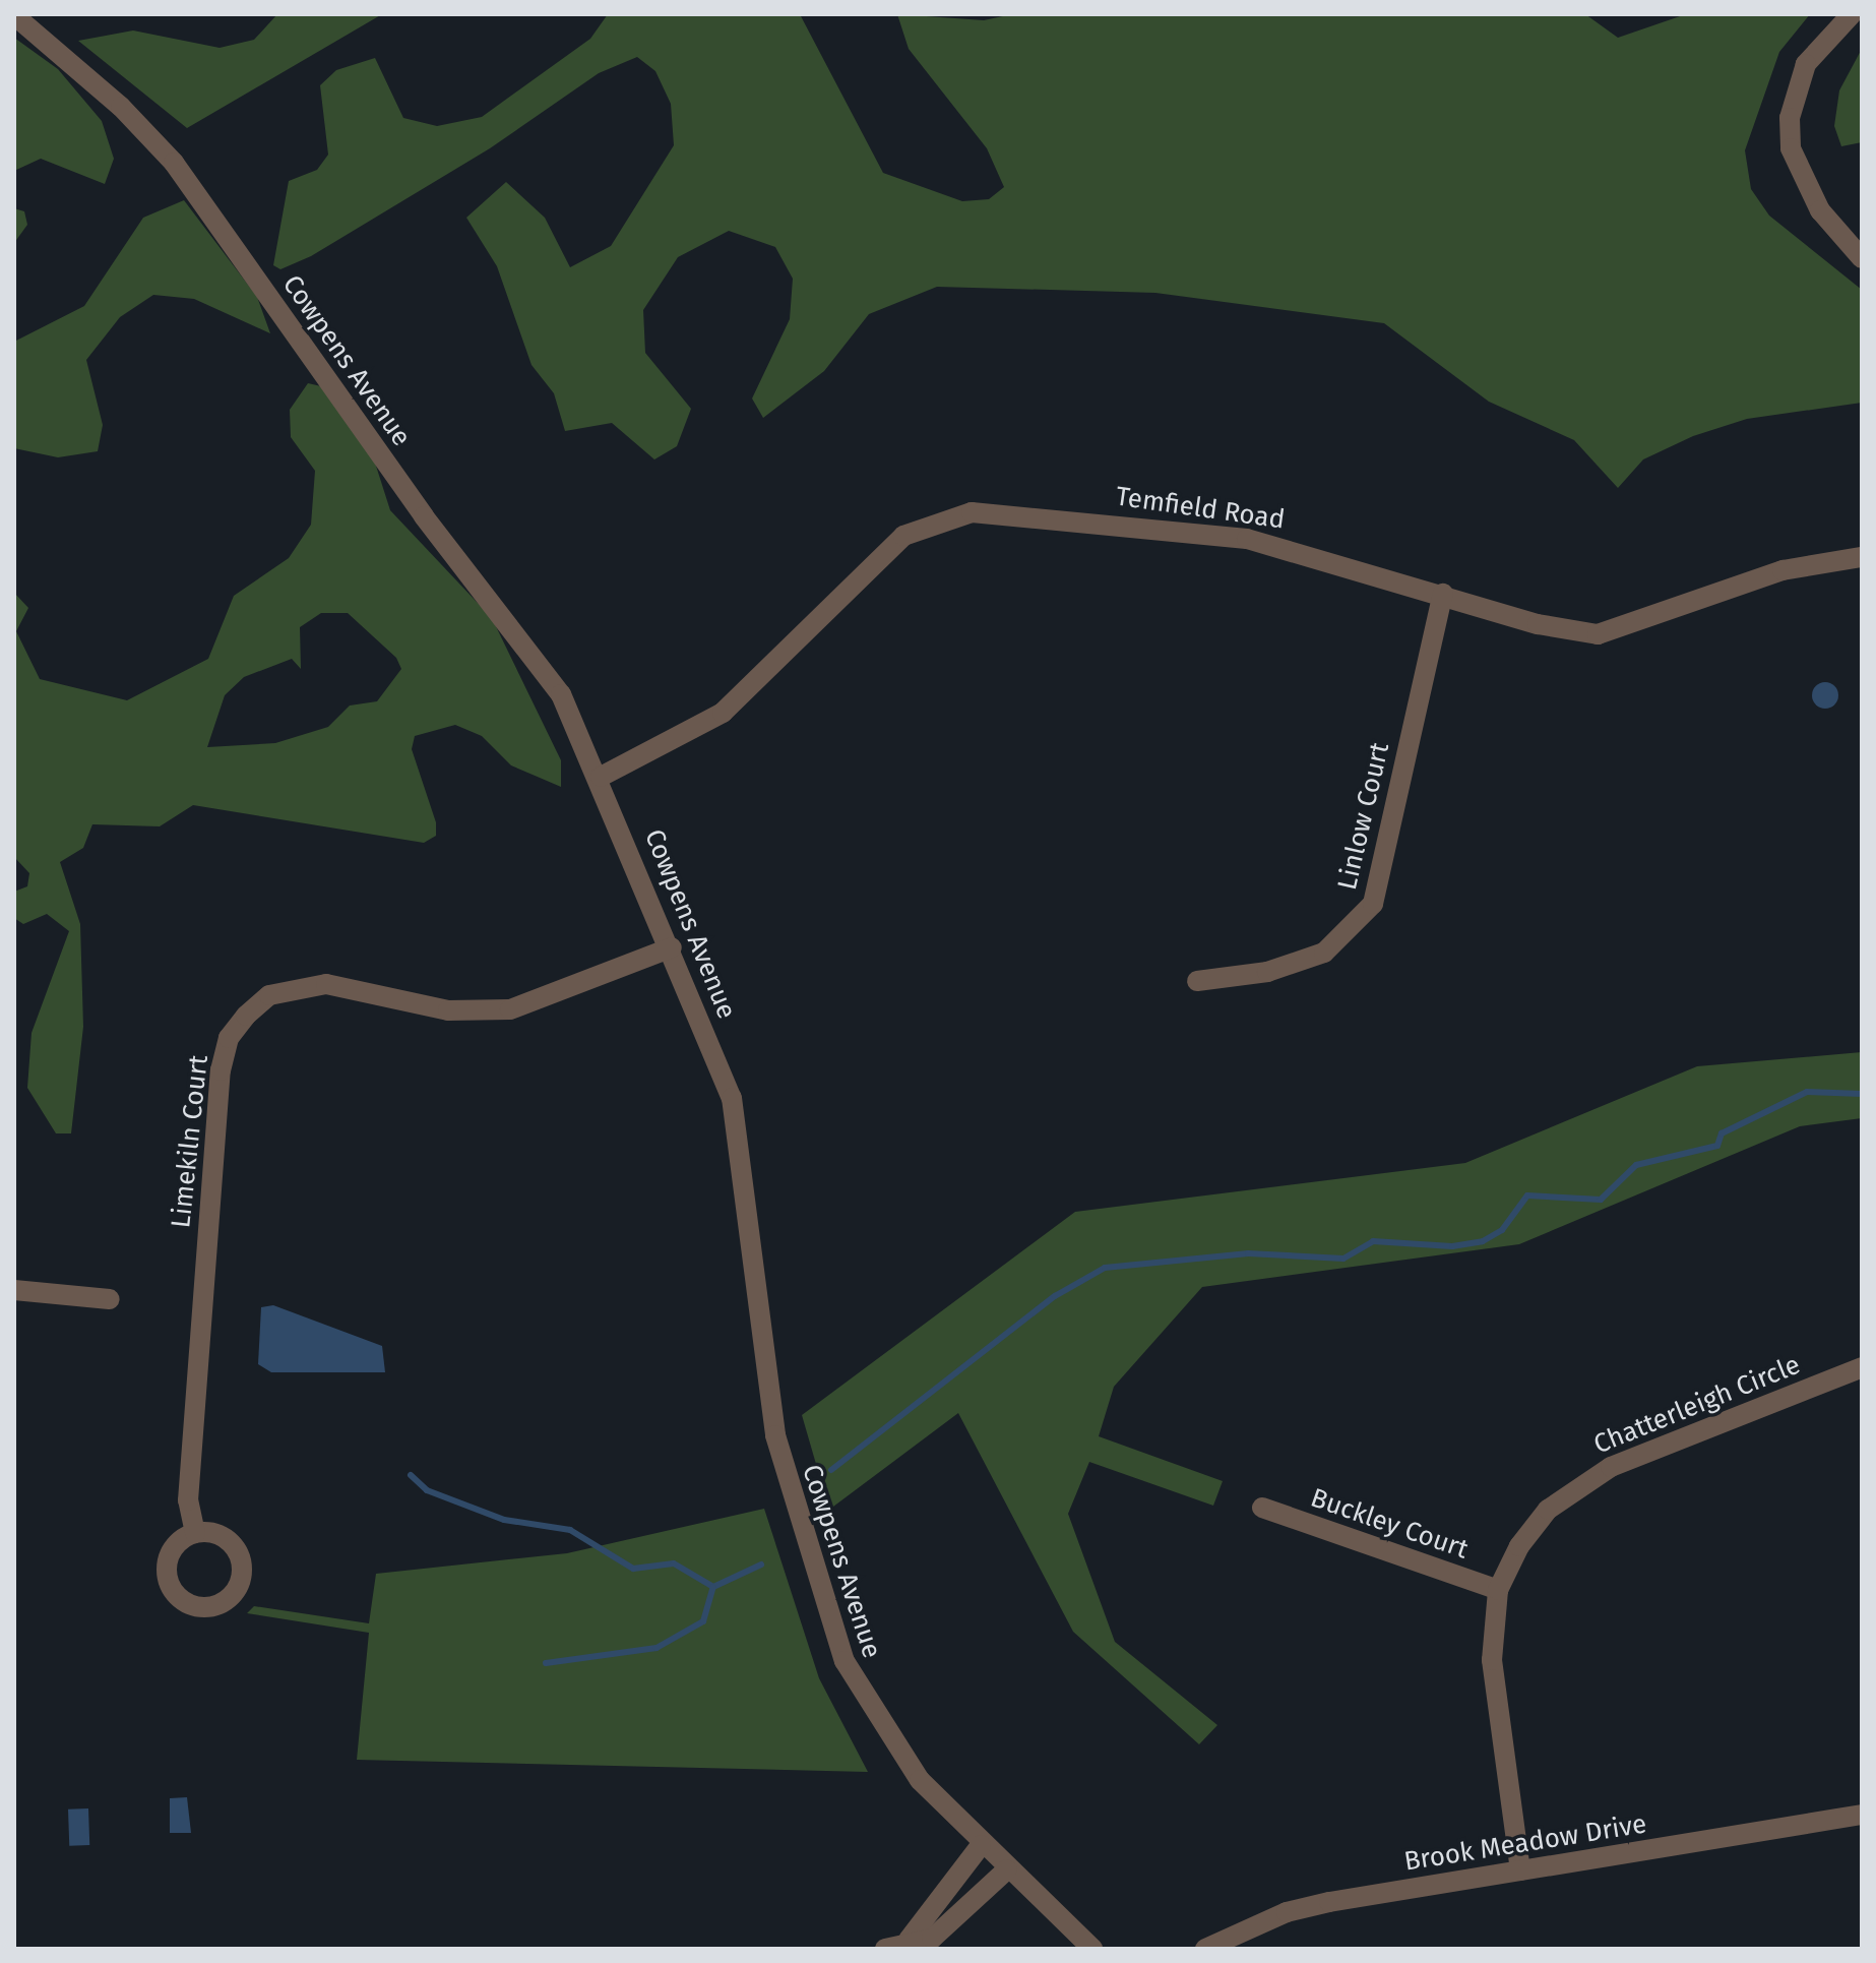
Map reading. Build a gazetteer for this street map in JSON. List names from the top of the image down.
{
  "streets": {
    "street": [
      "Cowpens Avenue",
      "Temfield Road",
      "Linlow Court",
      "Limekiln Court",
      "Chatterleigh Circle",
      "Buckley Court",
      "Brook Meadow Drive"
    ]
  },
  "crossings": [
    ["Cowpens Avenue", "Temfield Road"],
    ["Cowpens Avenue", "Limekiln Court"],
    ["Temfield Road", "Linlow Court"],
    ["Chatterleigh Circle", "Buckley Court"],
    ["Chatterleigh Circle", "Brook Meadow Drive"]
  ]
}
